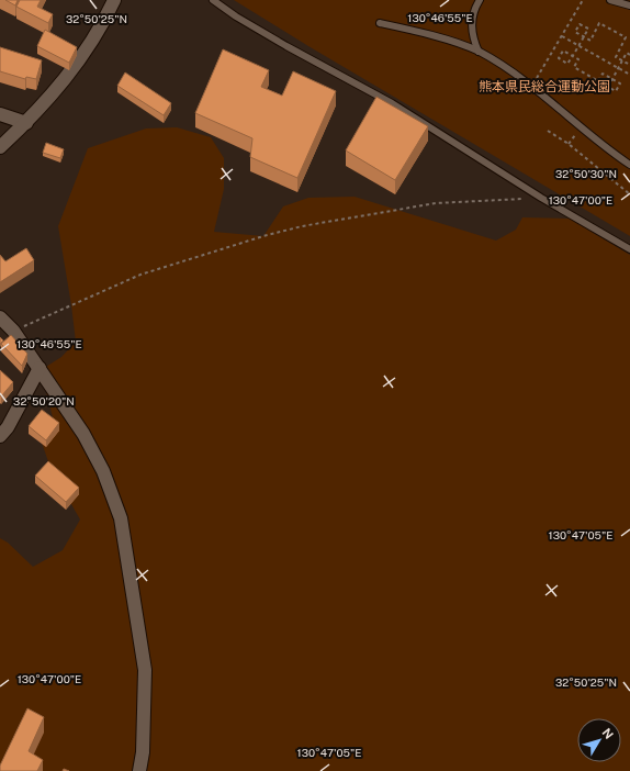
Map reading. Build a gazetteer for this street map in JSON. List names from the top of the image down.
{
  "parks": ["熊本県民総合運動公園"],
  "north": "top right",
  "coordinates": [
    "130°46'55\"E",
    "32°50'25\"N",
    "32°50'30\"N",
    "130°47'00\"E",
    "32°50'20\"N",
    "130°47'05\"E"
  ]
}
